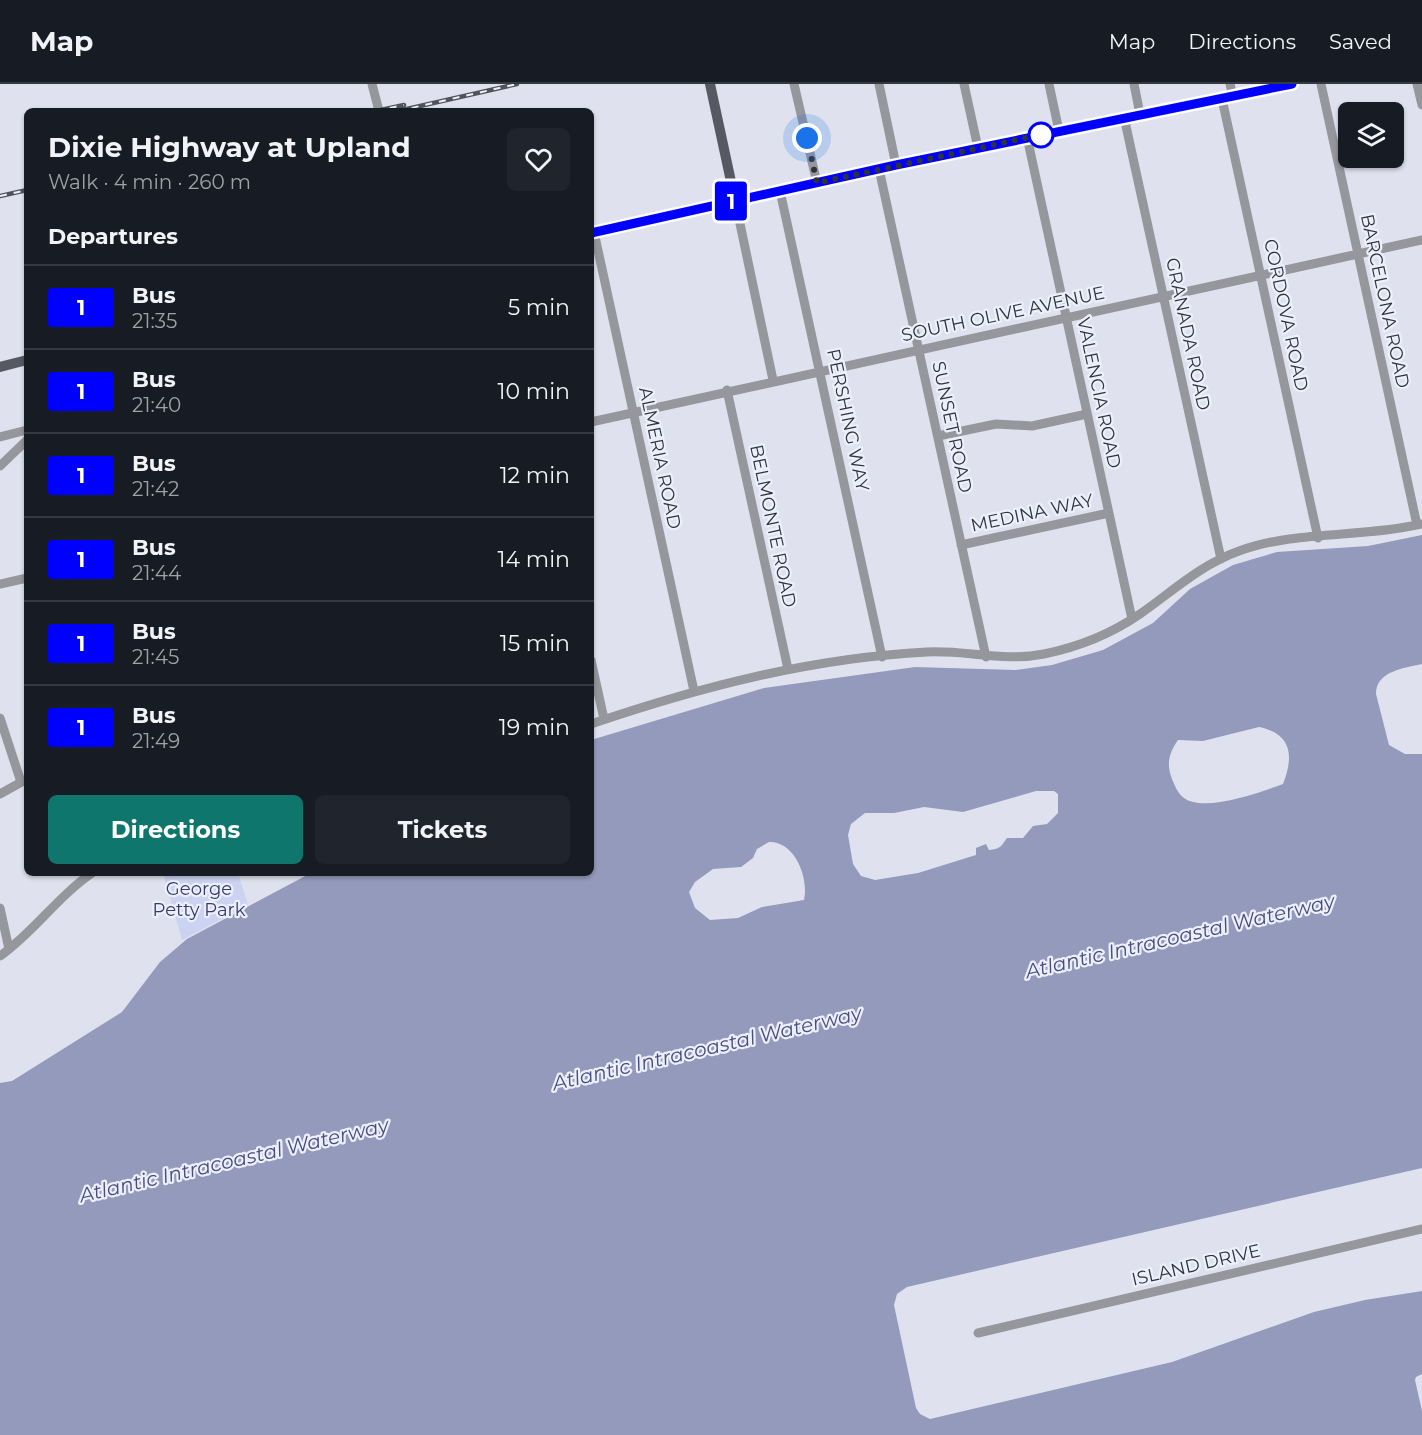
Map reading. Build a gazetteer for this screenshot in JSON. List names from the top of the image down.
{
  "streets": {
    "street": [
      "BARCELONA ROAD",
      "SOUTH OLIVE AVENUE",
      "CORDOVA ROAD",
      "GRANADA ROAD",
      "VALENCIA ROAD",
      "PERSHING WAY",
      "SUNSET ROAD",
      "ALMERIA ROAD",
      "MEDINA WAY",
      "BELMONTE ROAD",
      "ISLAND DRIVE"
    ]
  },
  "crossings": [
    ["BARCELONA ROAD", "SOUTH OLIVE AVENUE"],
    ["SOUTH OLIVE AVENUE", "CORDOVA ROAD"],
    ["SOUTH OLIVE AVENUE", "GRANADA ROAD"],
    ["SOUTH OLIVE AVENUE", "VALENCIA ROAD"],
    ["SOUTH OLIVE AVENUE", "PERSHING WAY"],
    ["SOUTH OLIVE AVENUE", "SUNSET ROAD"],
    ["SOUTH OLIVE AVENUE", "ALMERIA ROAD"],
    ["SOUTH OLIVE AVENUE", "BELMONTE ROAD"],
    ["VALENCIA ROAD", "MEDINA WAY"],
    ["SUNSET ROAD", "MEDINA WAY"]
  ],
  "water": ["Atlantic Intracoastal Waterway"],
  "parks": ["George Petty Park"],
  "lines": ["bus line 1"],
  "page": {
    "header": "Map",
    "nav": ["Map", "Directions", "Saved"],
    "on_map": "1",
    "heading": [
      ["Dixie Highway at Upland", "Walk · 4 min · 260 m"],
      "Departures"
    ],
    "list": [
      {
        "mark": "1",
        "name": "Bus",
        "note": "21:35",
        "value": "5 min"
      },
      {
        "mark": "1",
        "name": "Bus",
        "note": "21:40",
        "value": "10 min"
      },
      {
        "mark": "1",
        "name": "Bus",
        "note": "21:42",
        "value": "12 min"
      },
      {
        "mark": "1",
        "name": "Bus",
        "note": "21:44",
        "value": "14 min"
      },
      {
        "mark": "1",
        "name": "Bus",
        "note": "21:45",
        "value": "15 min"
      },
      {
        "mark": "1",
        "name": "Bus",
        "note": "21:49",
        "value": "19 min"
      }
    ],
    "buttons": ["Directions", "Tickets"]
  }
}
